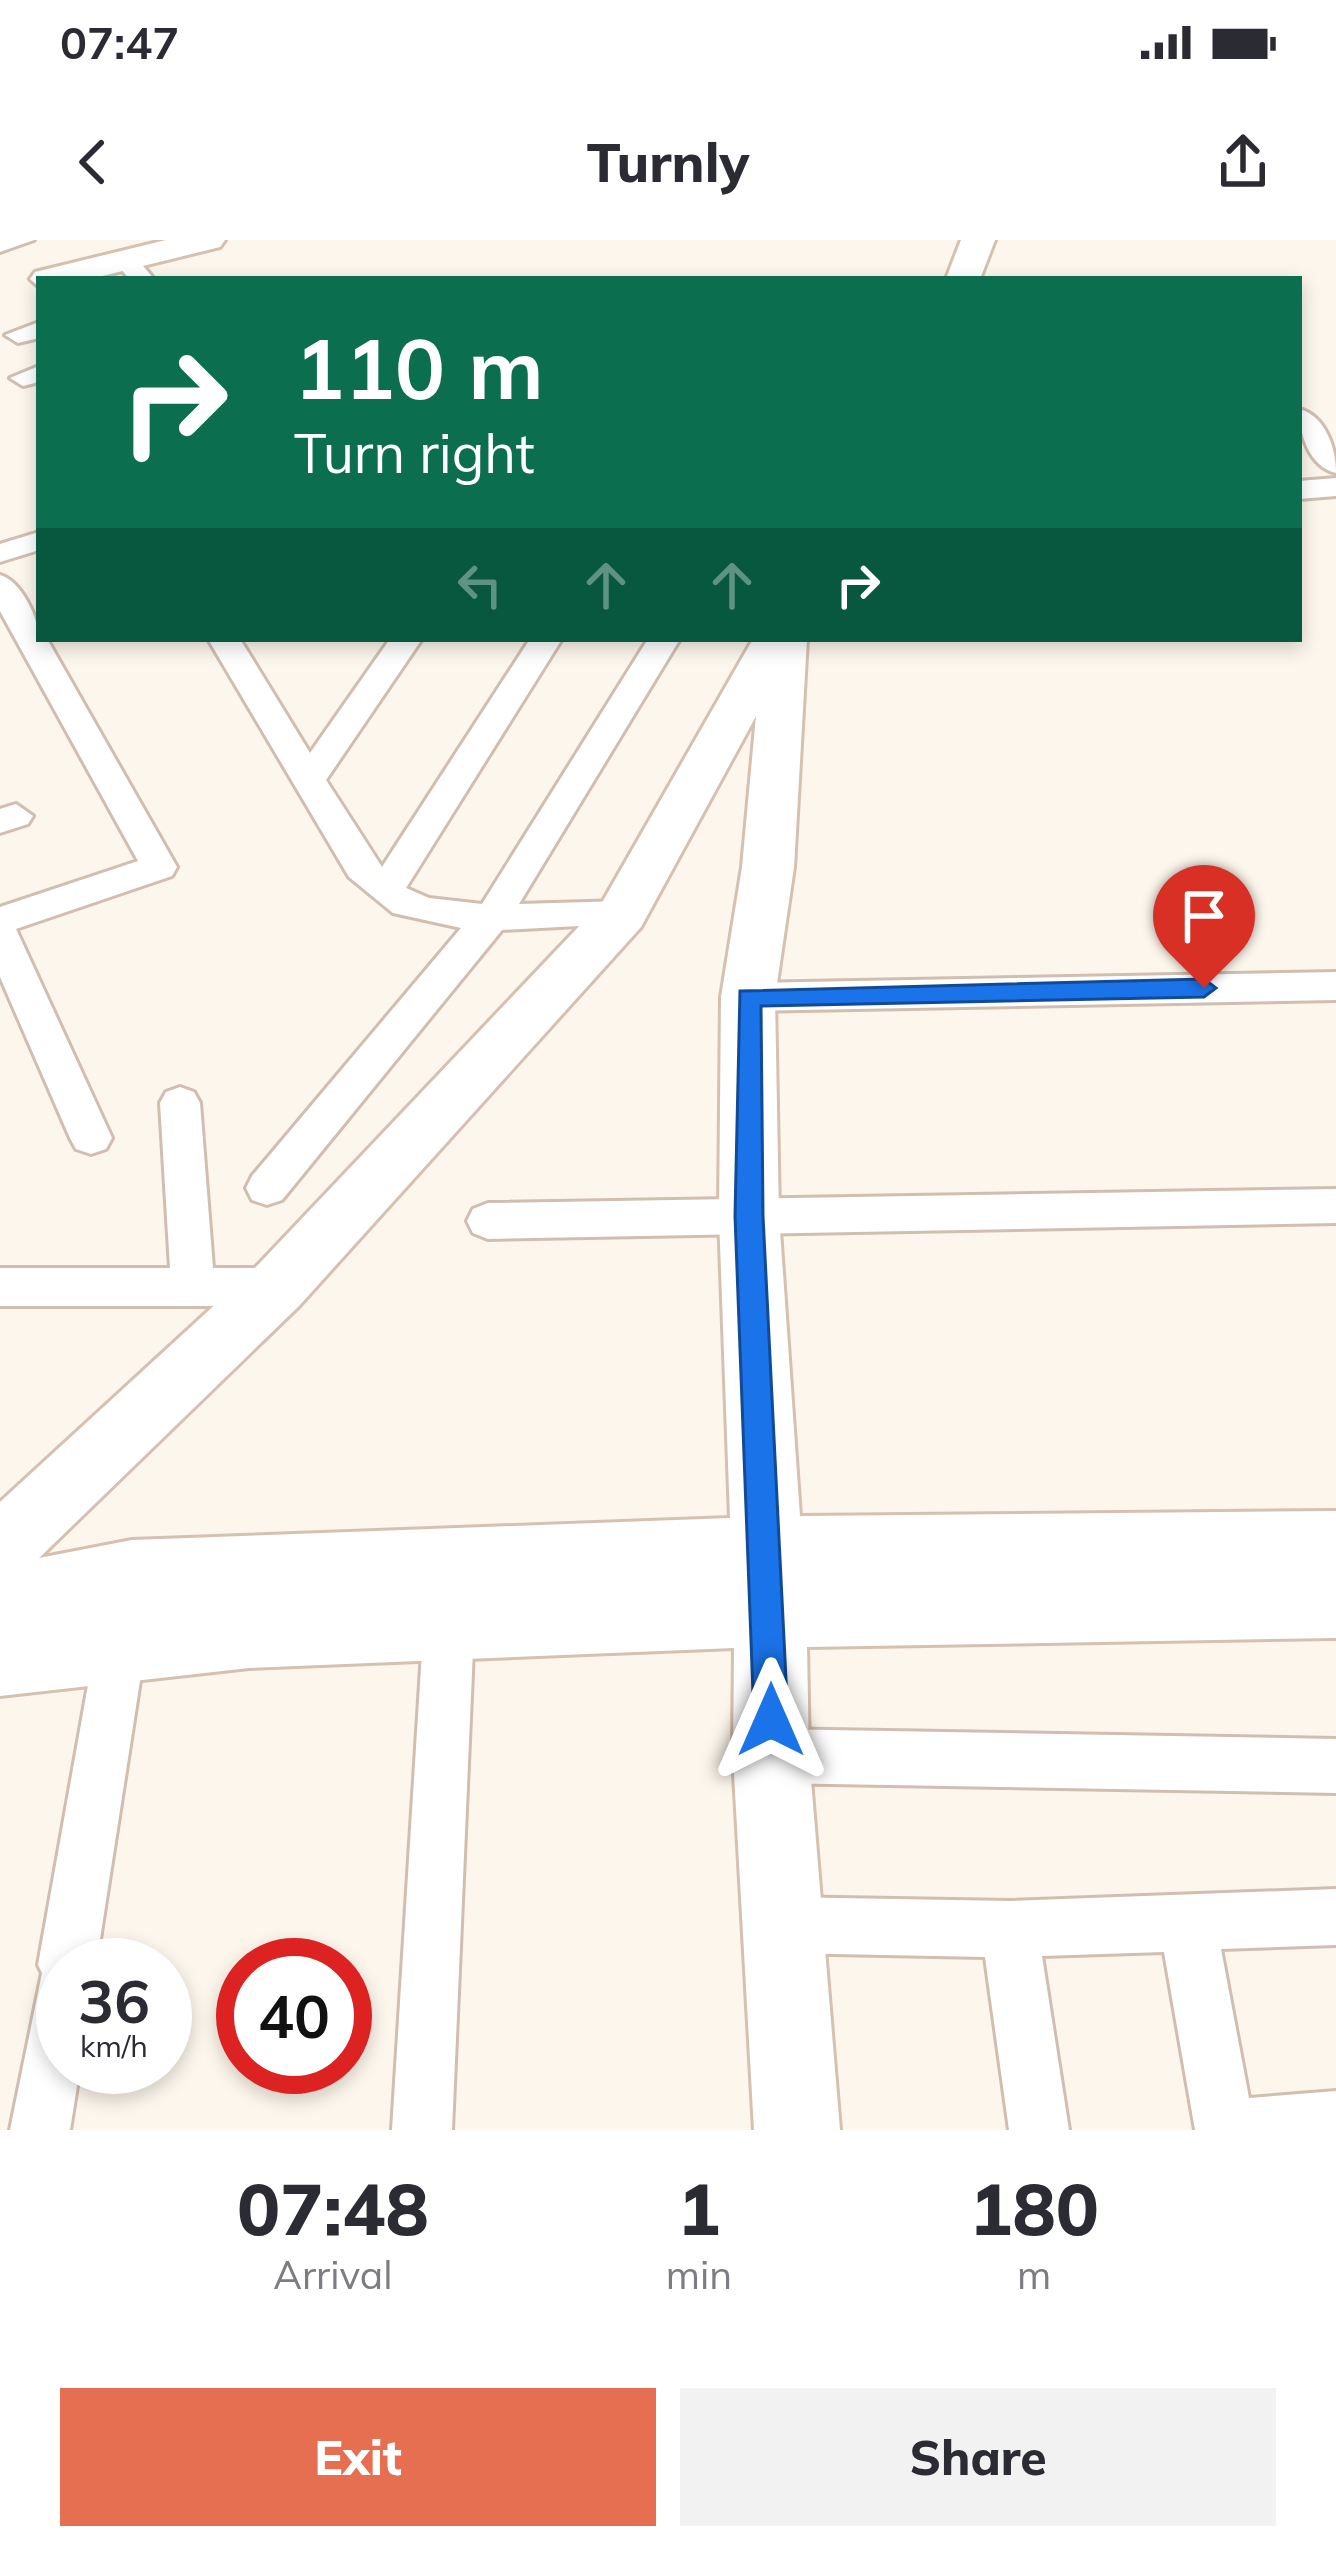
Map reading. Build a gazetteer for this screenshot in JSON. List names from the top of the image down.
{
  "page": {
    "status": "07:47",
    "header": "Turnly",
    "turn": ["110 m", "Turn right"],
    "speed": "36 km/h",
    "limit": "40",
    "eta": [
      "07:48",
      "Arrival",
      "1",
      "min",
      "180",
      "m"
    ],
    "buttons": ["Exit", "Share"]
  }
}
